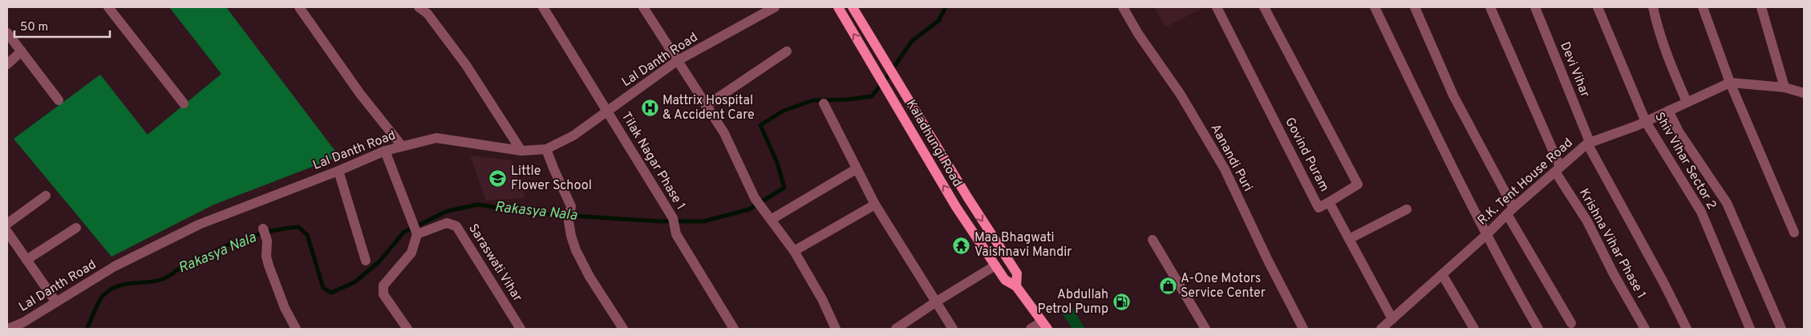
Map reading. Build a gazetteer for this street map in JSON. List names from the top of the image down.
{
  "streets": {
    "main road": ["Kaladhungi Road"],
    "street": [
      "Lal Danth Road",
      "Devi Vihar",
      "Govind Puram",
      "Aanandi Puri",
      "Tilak Nagar Phase 1",
      "Shiv Vihar Sector 2",
      "R.K. Tent House Road",
      "Krishna Vihar Phase 1",
      "Saraswati Vihar"
    ]
  },
  "crossings": [
    ["Lal Danth Road", "Tilak Nagar Phase 1"],
    ["Devi Vihar", "R.K. Tent House Road"],
    ["Govind Puram", "R.K. Tent House Road"],
    ["Shiv Vihar Sector 2", "R.K. Tent House Road"],
    ["R.K. Tent House Road", "Krishna Vihar Phase 1"]
  ],
  "water": ["Rakasya Nala"],
  "places": {
    "hospital": ["Mattrix Hospital & Accident Care"],
    "school or university": ["Little Flower School"],
    "temple": ["Maa Bhagwati Vaishnavi Mandir"],
    "shop": ["A-One Motors Service Center"],
    "fuel station": ["Abdullah Petrol Pump"]
  },
  "scale_bar": "50 m"
}
